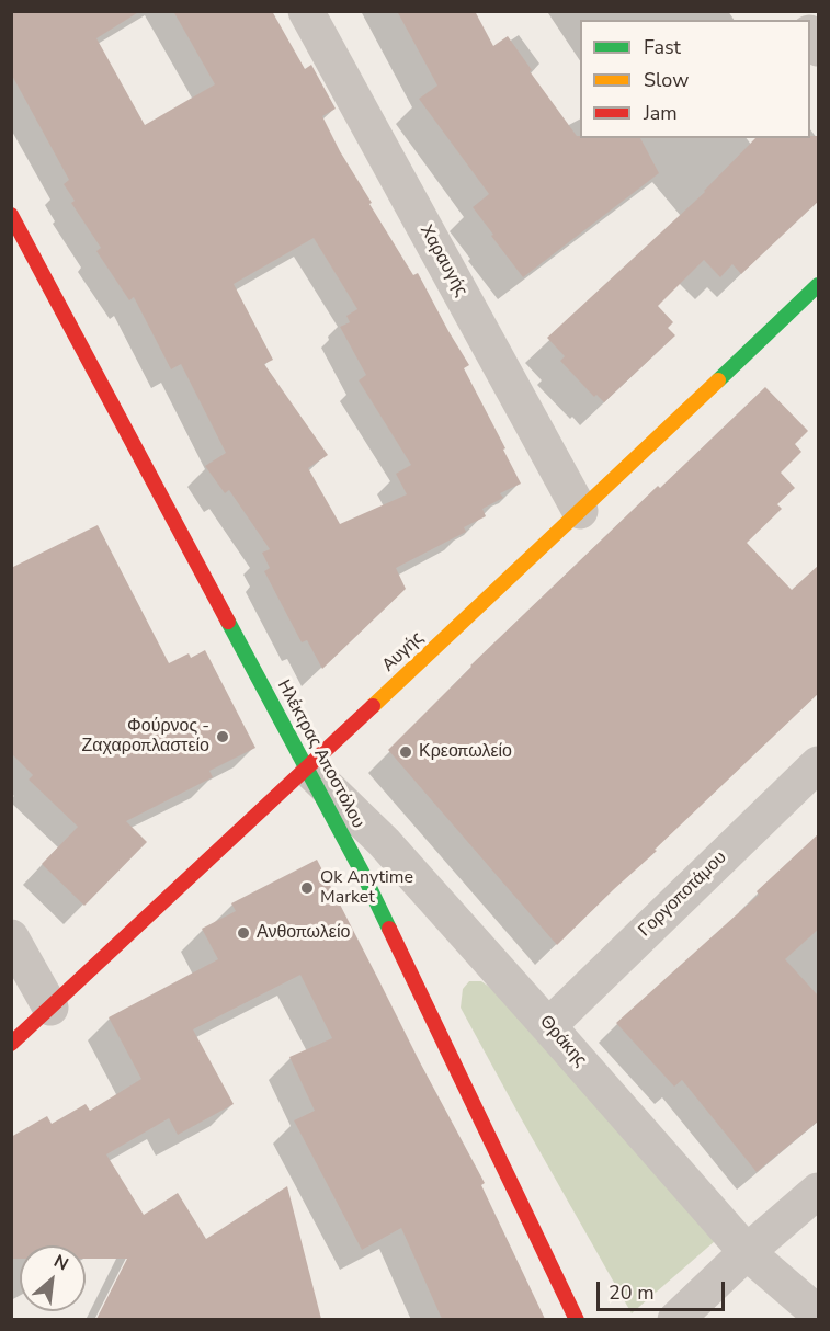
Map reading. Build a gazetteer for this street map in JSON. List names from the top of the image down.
{
  "streets": {
    "street": [
      "Χαραυγής",
      "Αυγής",
      "Ηλέκτρας Αποστόλου",
      "Γοργοποτάμου",
      "Θράκης"
    ]
  },
  "crossings": [
    ["Χαραυγής", "Αυγής"],
    ["Αυγής", "Ηλέκτρας Αποστόλου"],
    ["Αυγής", "Θράκης"],
    ["Ηλέκτρας Αποστόλου", "Θράκης"],
    ["Γοργοποτάμου", "Θράκης"]
  ],
  "places": [
    "Φούρνος - Ζαχαροπλαστείο",
    "Κρεοπωλείο",
    "Ok Anytime Market",
    "Ανθοπωλείο"
  ],
  "legend": ["Fast", "Slow", "Jam"],
  "scale_bar": "20 m",
  "north": "top right"
}
